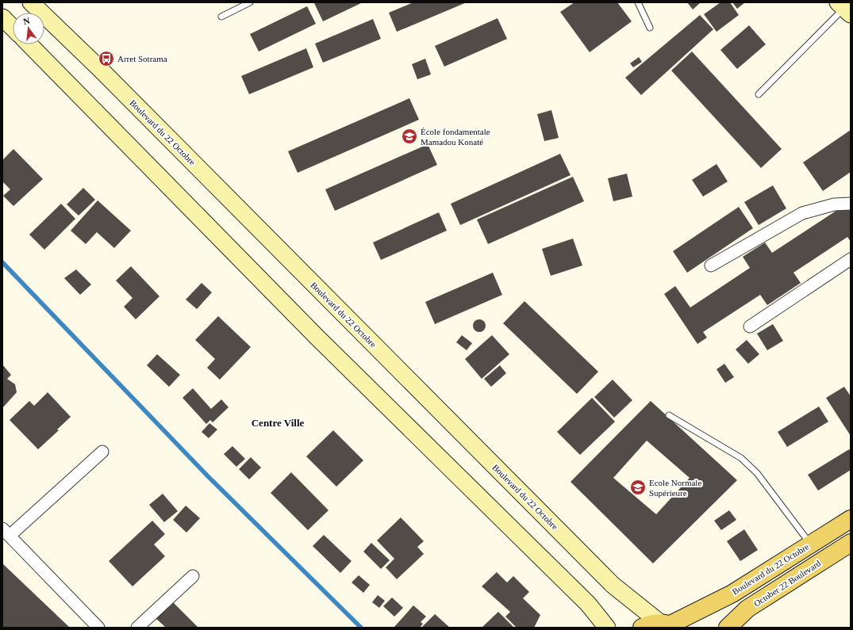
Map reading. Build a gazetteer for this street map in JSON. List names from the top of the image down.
{
  "streets": {
    "main road": ["Boulevard du 22 Octobre", "October 22 Boulevard"]
  },
  "districts": ["Centre Ville"],
  "places": {
    "bus stop": ["Arret Sotrama"],
    "school or university": ["École fondamentale Mamadou Konaté", "Ecole Normale Supérieure"]
  },
  "north": "top"
}
